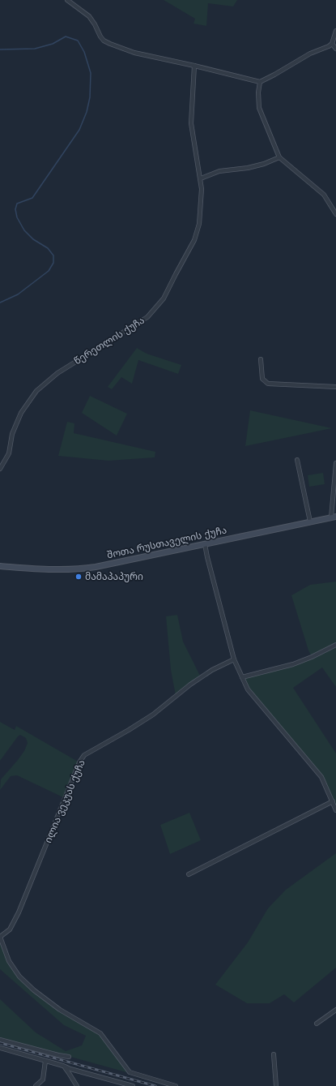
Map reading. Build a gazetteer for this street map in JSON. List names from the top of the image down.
{
  "streets": {
    "main road": ["შოთა რუსთაველის ქუჩა"],
    "street": ["წერეთლის ქუჩა", "ილია ვეკუას ქუჩა"]
  },
  "places": ["მამაპაპური"]
}
